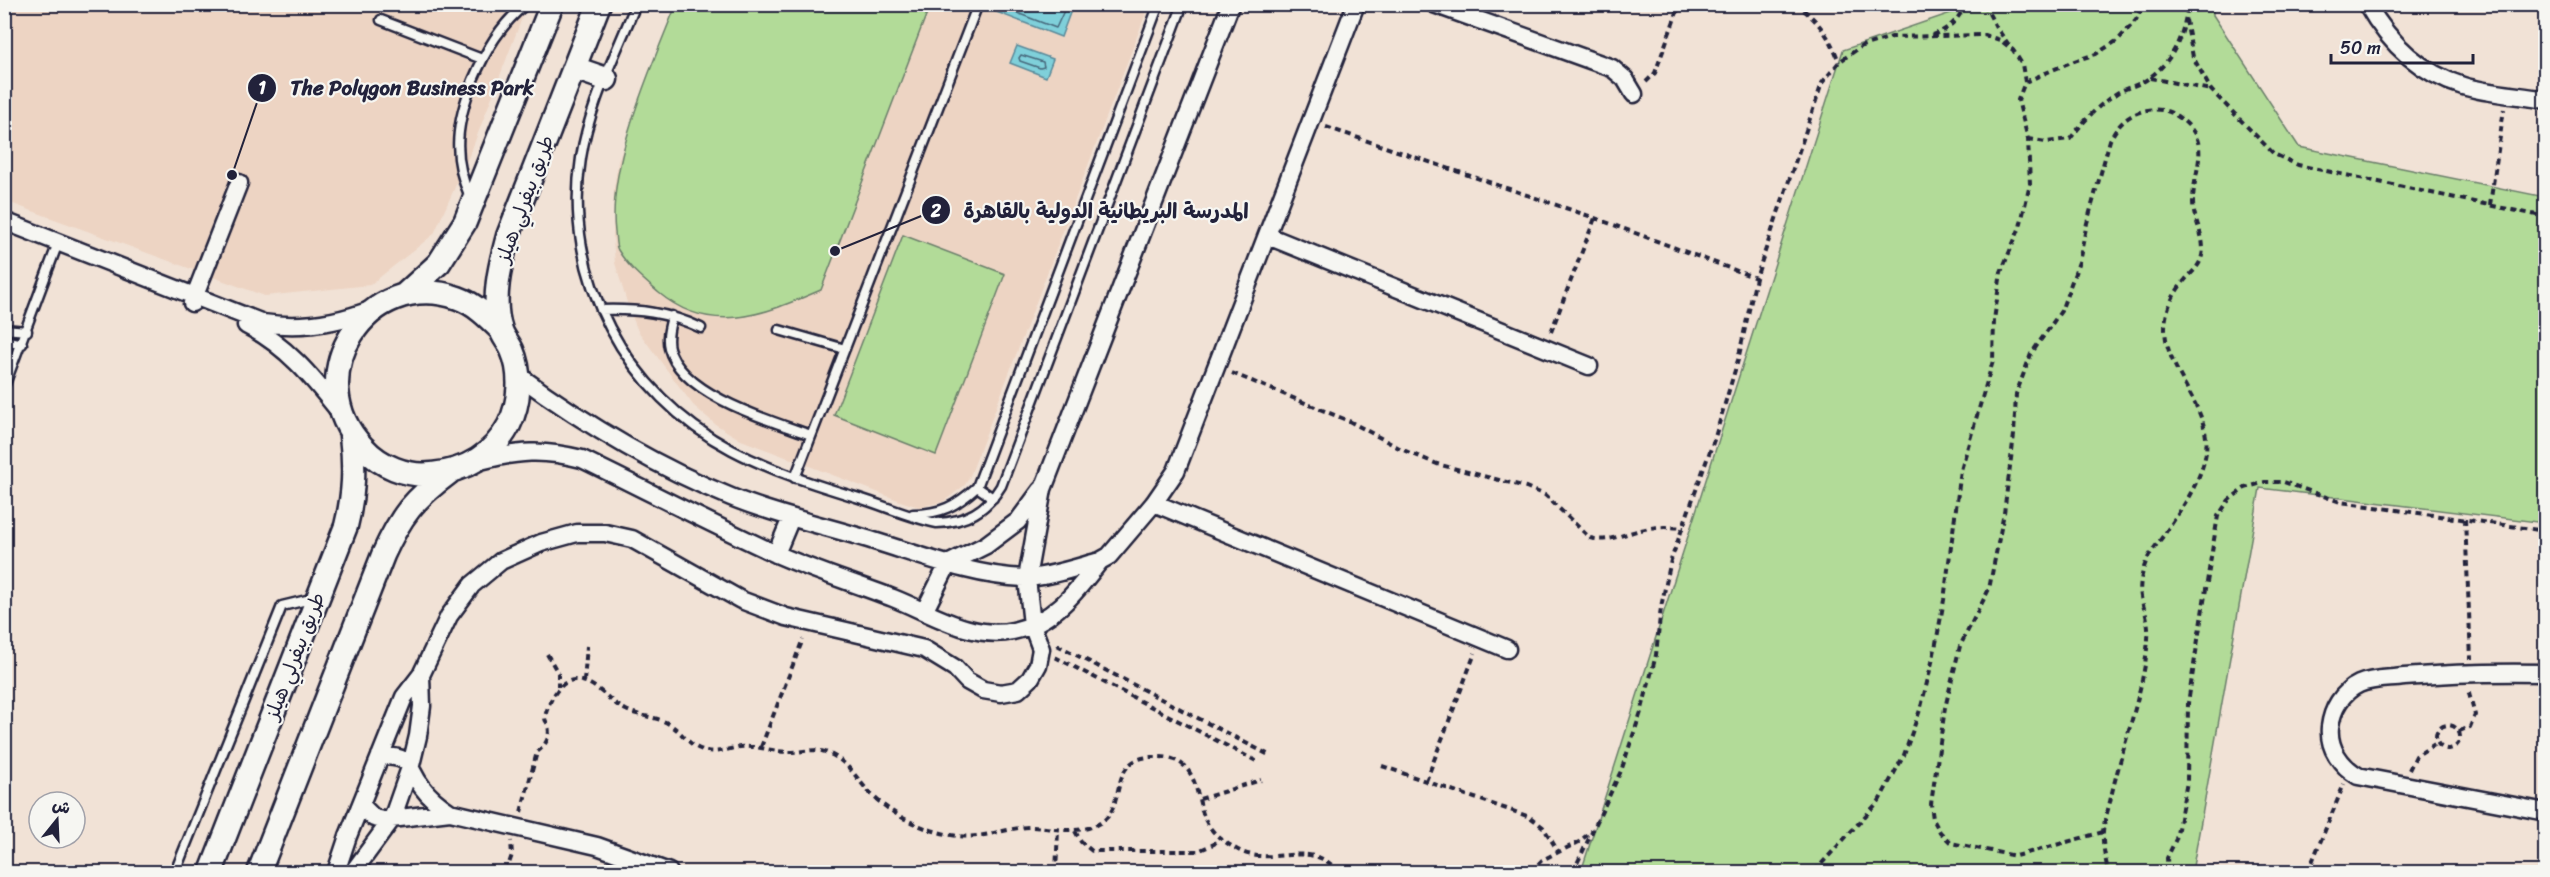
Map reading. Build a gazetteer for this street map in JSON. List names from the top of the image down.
{
  "streets": {
    "street": ["طريق بيفرلي هيلز"]
  },
  "places": ["The Polygon Business Park", "المدرسة البريطانية الدولية بالقاهرة"],
  "scale_bar": "50 m",
  "north": "top"
}
